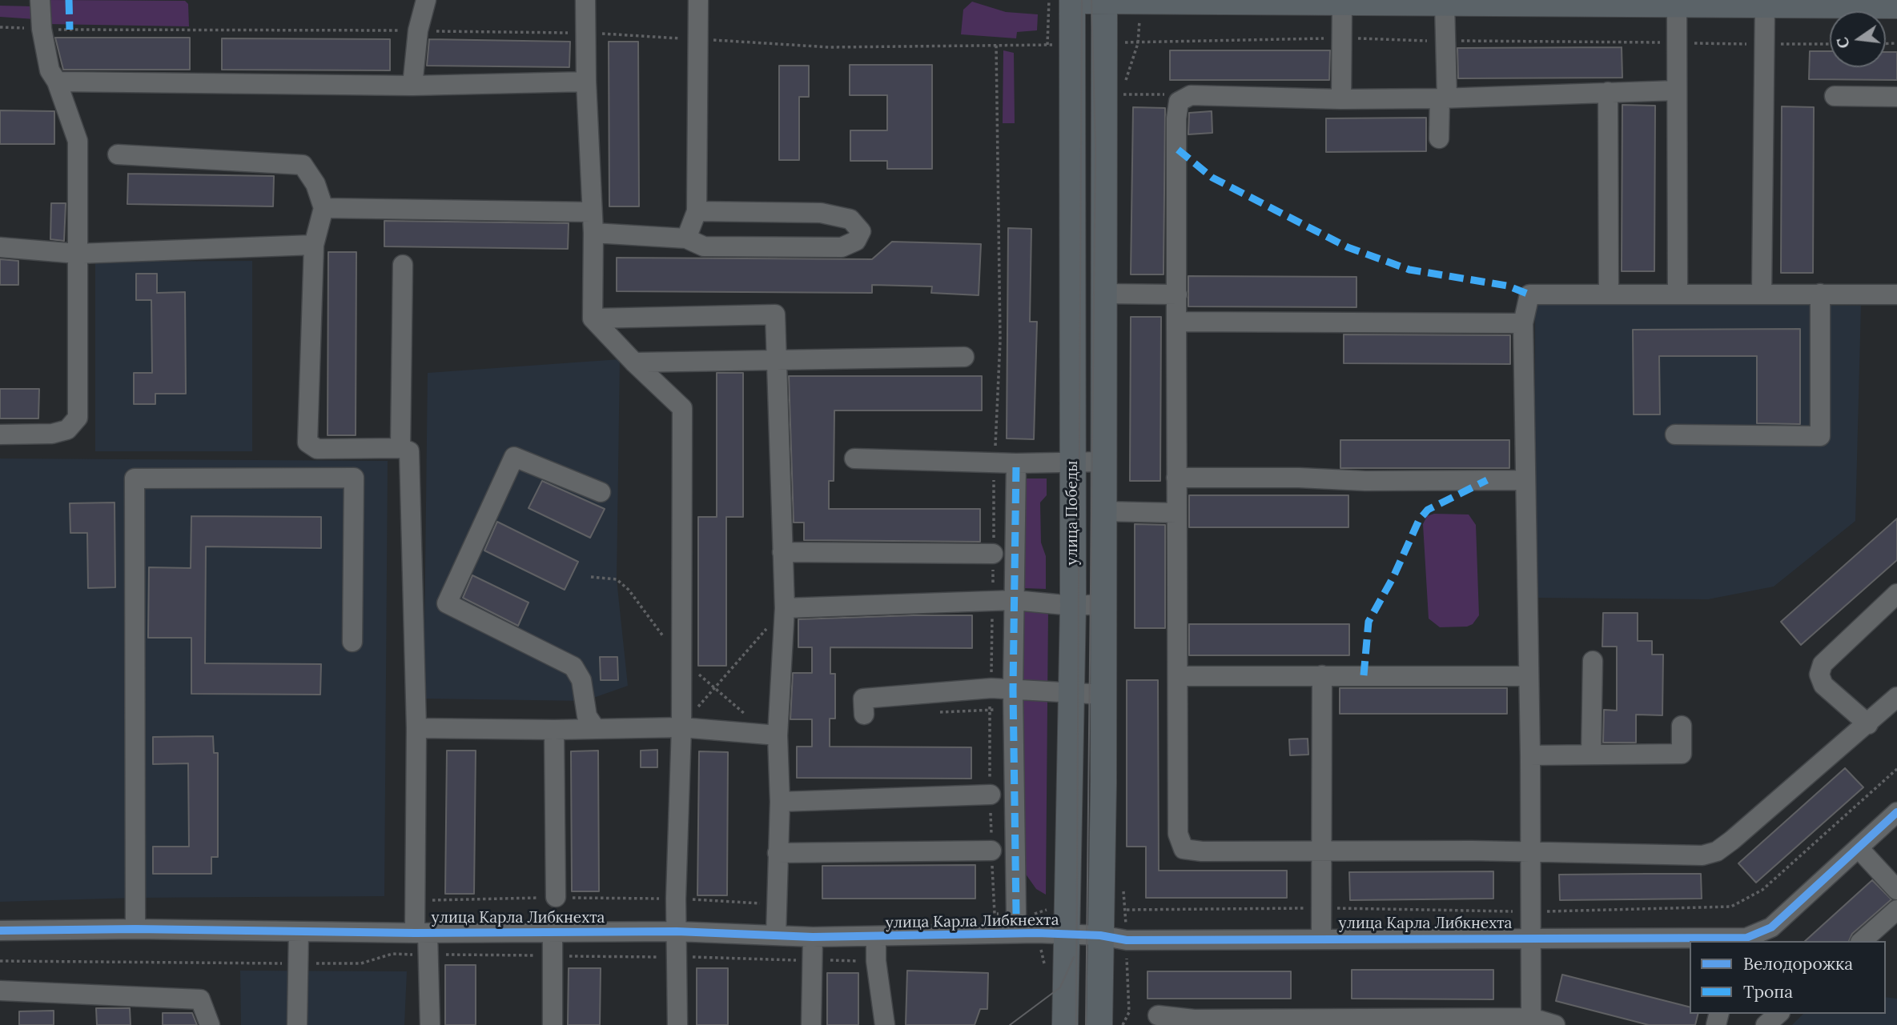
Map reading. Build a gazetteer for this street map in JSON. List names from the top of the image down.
{
  "streets": {
    "main road": ["улица Победы"],
    "street": ["улица Карла Либкнехта"]
  },
  "crossings": [
    ["улица Победы", "улица Карла Либкнехта"]
  ],
  "legend": ["Велодорожка", "Тропа"],
  "north": "left"
}
